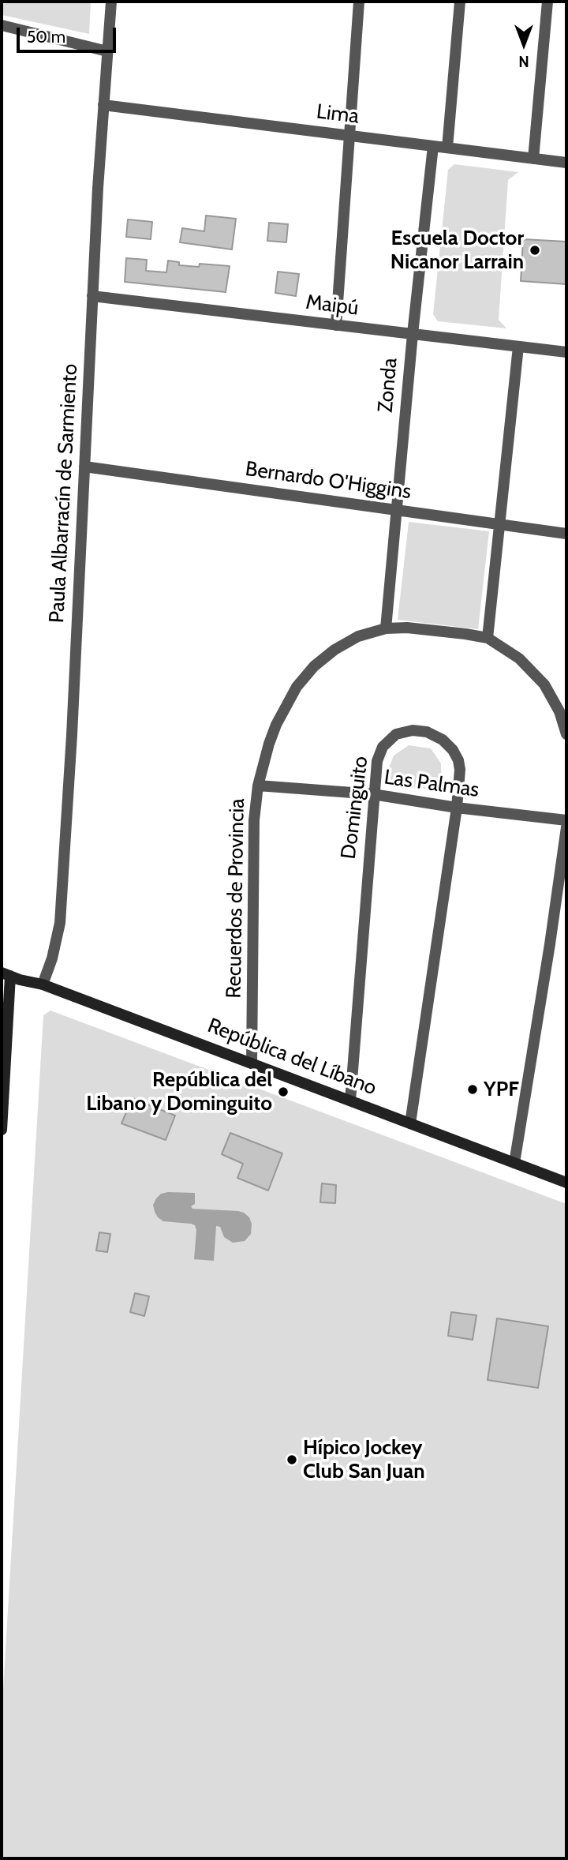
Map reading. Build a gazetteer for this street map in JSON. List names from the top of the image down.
{
  "streets": {
    "main road": ["República del Líbano"],
    "street": [
      "Lima",
      "Maipú",
      "Zonda",
      "Bernardo O'Higgins",
      "Paula Albarracín de Sarmiento",
      "Las Palmas",
      "Dominguito",
      "Recuerdos de Provincia"
    ]
  },
  "crossings": [
    ["Lima", "Zonda"],
    ["Lima", "Paula Albarracín de Sarmiento"],
    ["Maipú", "Zonda"],
    ["Maipú", "Paula Albarracín de Sarmiento"],
    ["Zonda", "Bernardo O'Higgins"],
    ["Zonda", "Recuerdos de Provincia"],
    ["Bernardo O'Higgins", "Paula Albarracín de Sarmiento"],
    ["Paula Albarracín de Sarmiento", "República del Líbano"],
    ["Las Palmas", "Dominguito"],
    ["Las Palmas", "Recuerdos de Provincia"],
    ["Dominguito", "República del Líbano"],
    ["Recuerdos de Provincia", "República del Líbano"]
  ],
  "places": [
    "Escuela Doctor Nicanor Larrain",
    "YPF",
    "República del Libano y Dominguito",
    "Hípico Jockey Club San Juan"
  ],
  "scale_bar": "50 m",
  "north": "bottom"
}
